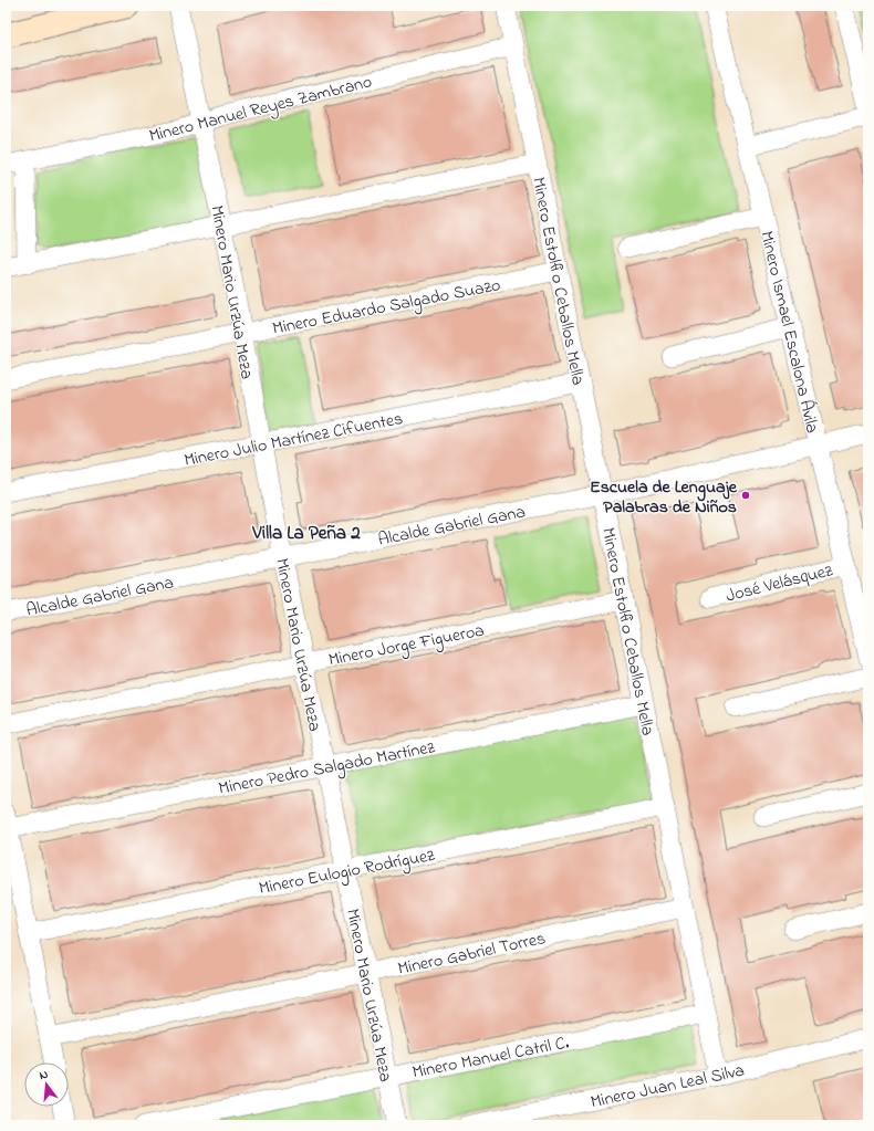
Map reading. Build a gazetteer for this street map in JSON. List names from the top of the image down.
{
  "streets": {
    "street": [
      "Minero Manuel Reyes Zambrano",
      "Minero Estolfio Ceballos Mella",
      "Minero Mario Urzúa Meza",
      "Minero Eduardo Salgado Suazo",
      "Minero Ismael Escalona Ávila",
      "Minero Julio Martínez Cifuentes",
      "Alcalde Gabriel Gana",
      "José Velásquez",
      "Minero Jorge Figueroa",
      "Minero Pedro Salgado Martínez",
      "Minero Eulogio Rodríguez",
      "Minero Gabriel Torres",
      "Minero Manuel Catril C.",
      "Minero Juan Leal Silva"
    ]
  },
  "crossings": [
    ["Minero Manuel Reyes Zambrano", "Minero Estolfio Ceballos Mella"],
    ["Minero Manuel Reyes Zambrano", "Minero Mario Urzúa Meza"],
    ["Minero Estolfio Ceballos Mella", "Minero Eduardo Salgado Suazo"],
    ["Minero Estolfio Ceballos Mella", "Minero Julio Martínez Cifuentes"],
    ["Minero Estolfio Ceballos Mella", "Alcalde Gabriel Gana"],
    ["Minero Estolfio Ceballos Mella", "Minero Jorge Figueroa"],
    ["Minero Estolfio Ceballos Mella", "Minero Pedro Salgado Martínez"],
    ["Minero Estolfio Ceballos Mella", "Minero Eulogio Rodríguez"],
    ["Minero Estolfio Ceballos Mella", "Minero Gabriel Torres"],
    ["Minero Estolfio Ceballos Mella", "Minero Manuel Catril C."],
    ["Minero Estolfio Ceballos Mella", "Minero Juan Leal Silva"],
    ["Minero Mario Urzúa Meza", "Minero Eduardo Salgado Suazo"],
    ["Minero Mario Urzúa Meza", "Minero Julio Martínez Cifuentes"],
    ["Minero Mario Urzúa Meza", "Alcalde Gabriel Gana"],
    ["Minero Mario Urzúa Meza", "Minero Jorge Figueroa"],
    ["Minero Mario Urzúa Meza", "Minero Pedro Salgado Martínez"],
    ["Minero Mario Urzúa Meza", "Minero Eulogio Rodríguez"],
    ["Minero Mario Urzúa Meza", "Minero Gabriel Torres"],
    ["Minero Mario Urzúa Meza", "Minero Manuel Catril C."],
    ["Minero Ismael Escalona Ávila", "Alcalde Gabriel Gana"],
    ["Minero Ismael Escalona Ávila", "José Velásquez"]
  ],
  "districts": ["Villa La Peña 2"],
  "places": ["Escuela de Lenguaje Palabras de Niños"],
  "north": "top"
}
